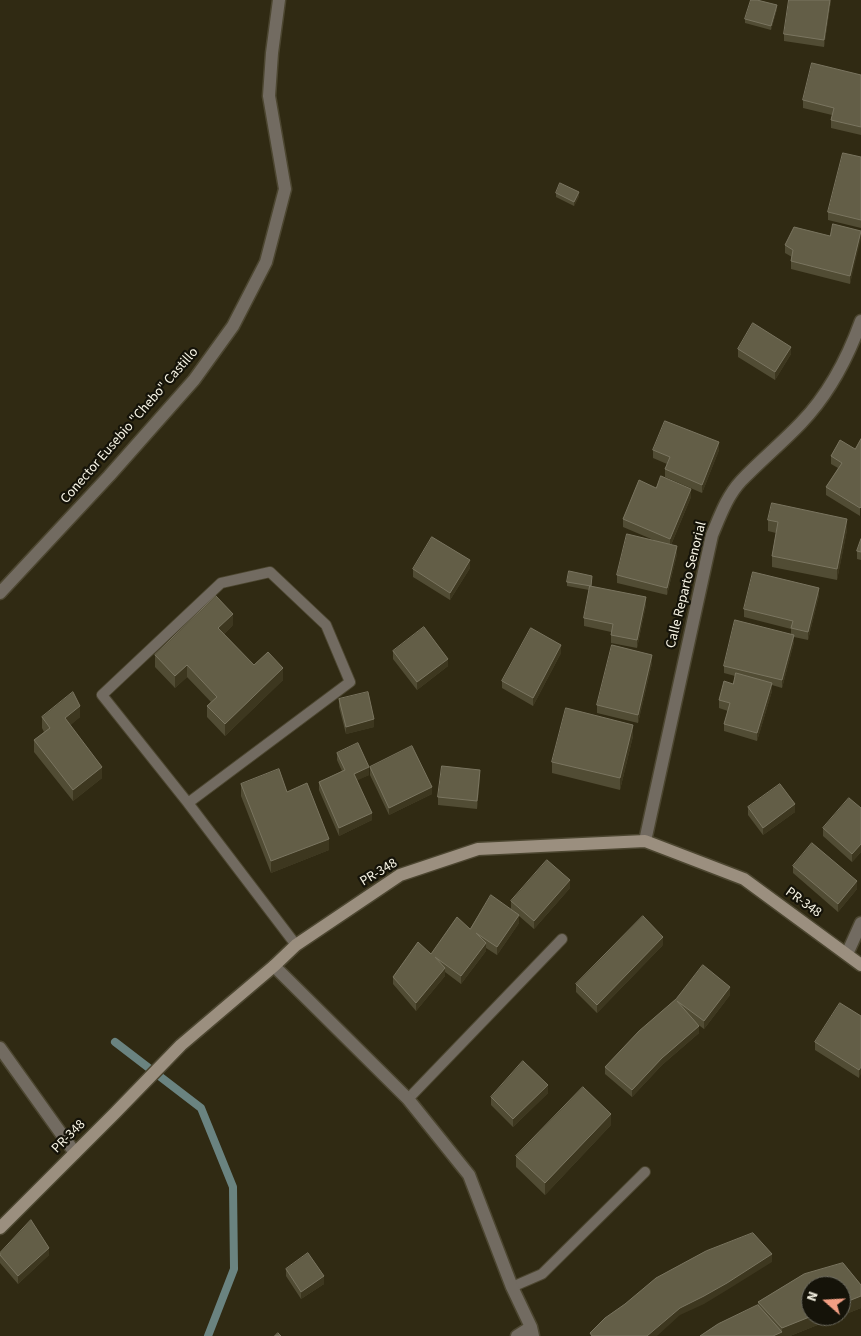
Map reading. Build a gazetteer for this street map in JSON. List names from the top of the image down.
{
  "streets": {
    "street": ["Conector Eusebio \"Chebo\" Castillo", "Calle Reparto Senorial", "PR-348"]
  },
  "crossings": [
    ["Calle Reparto Senorial", "PR-348"]
  ],
  "north": "left"
}
